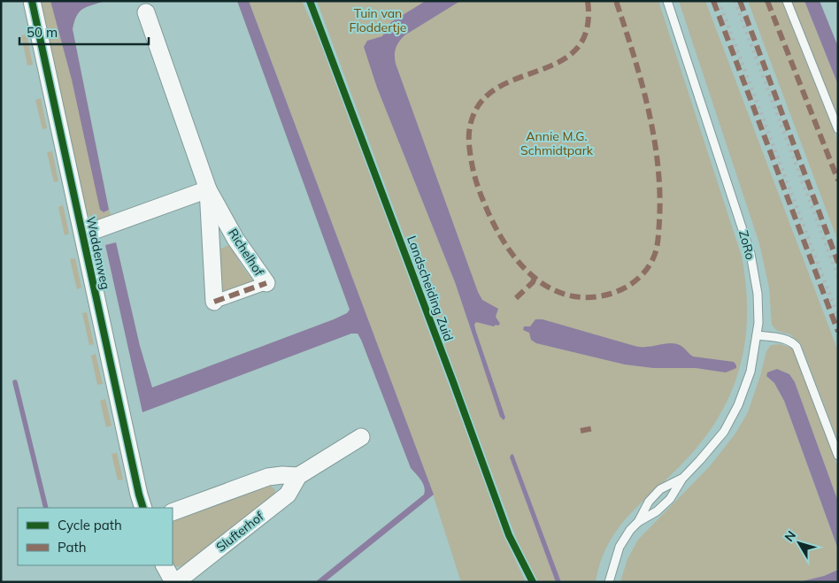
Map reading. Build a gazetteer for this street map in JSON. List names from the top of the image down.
{
  "streets": {
    "street": ["Richelhof", "Waddenweg", "Slufterhof"],
    "lane": ["ZoRo"],
    "cycle path": ["Landscheiding Zuid"]
  },
  "parks": ["Tuin van Floddertje", "Annie M.G. Schmidtpark"],
  "legend": ["Cycle path", "Path"],
  "scale_bar": "50 m",
  "north": "top left"
}
